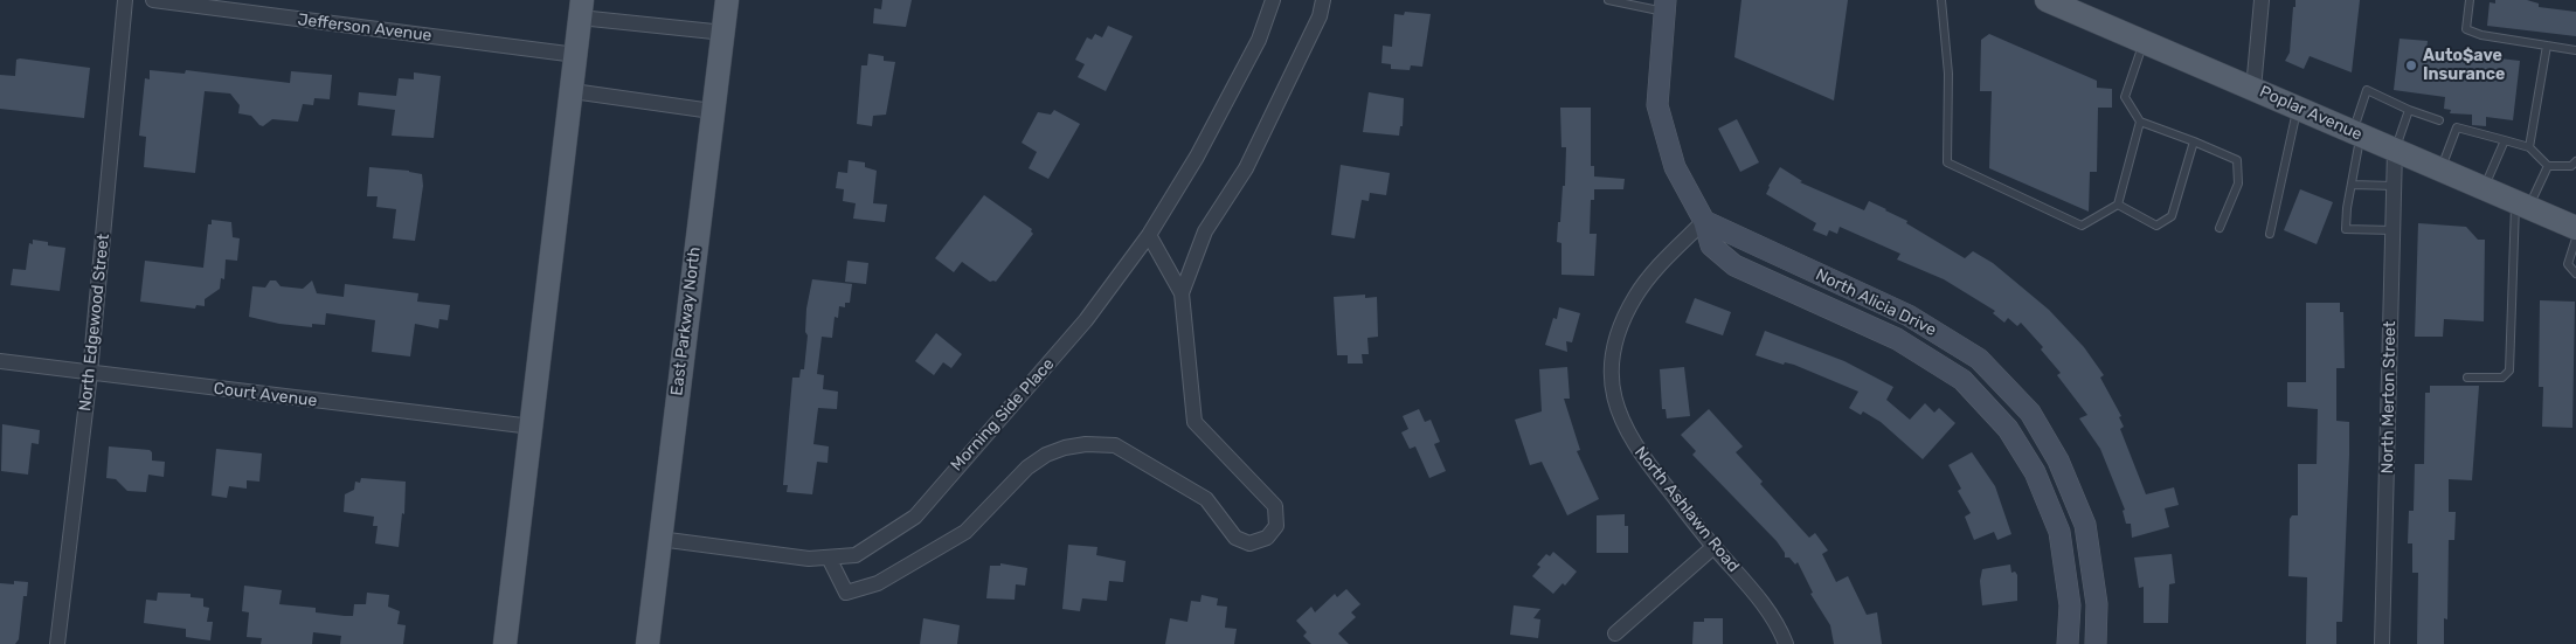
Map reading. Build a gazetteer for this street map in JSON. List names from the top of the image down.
{
  "streets": {
    "main road": ["Poplar Avenue", "North Alicia Drive", "East Parkway North"],
    "street": [
      "Jefferson Avenue",
      "North Edgewood Street",
      "Court Avenue",
      "North Merton Street",
      "Morning Side Place",
      "North Ashlawn Road"
    ]
  },
  "crossings": [
    ["Poplar Avenue", "North Merton Street"],
    ["North Alicia Drive", "North Ashlawn Road"],
    ["East Parkway North", "Morning Side Place"],
    ["North Edgewood Street", "Court Avenue"]
  ],
  "places": ["Auto$ave Insurance"]
}
